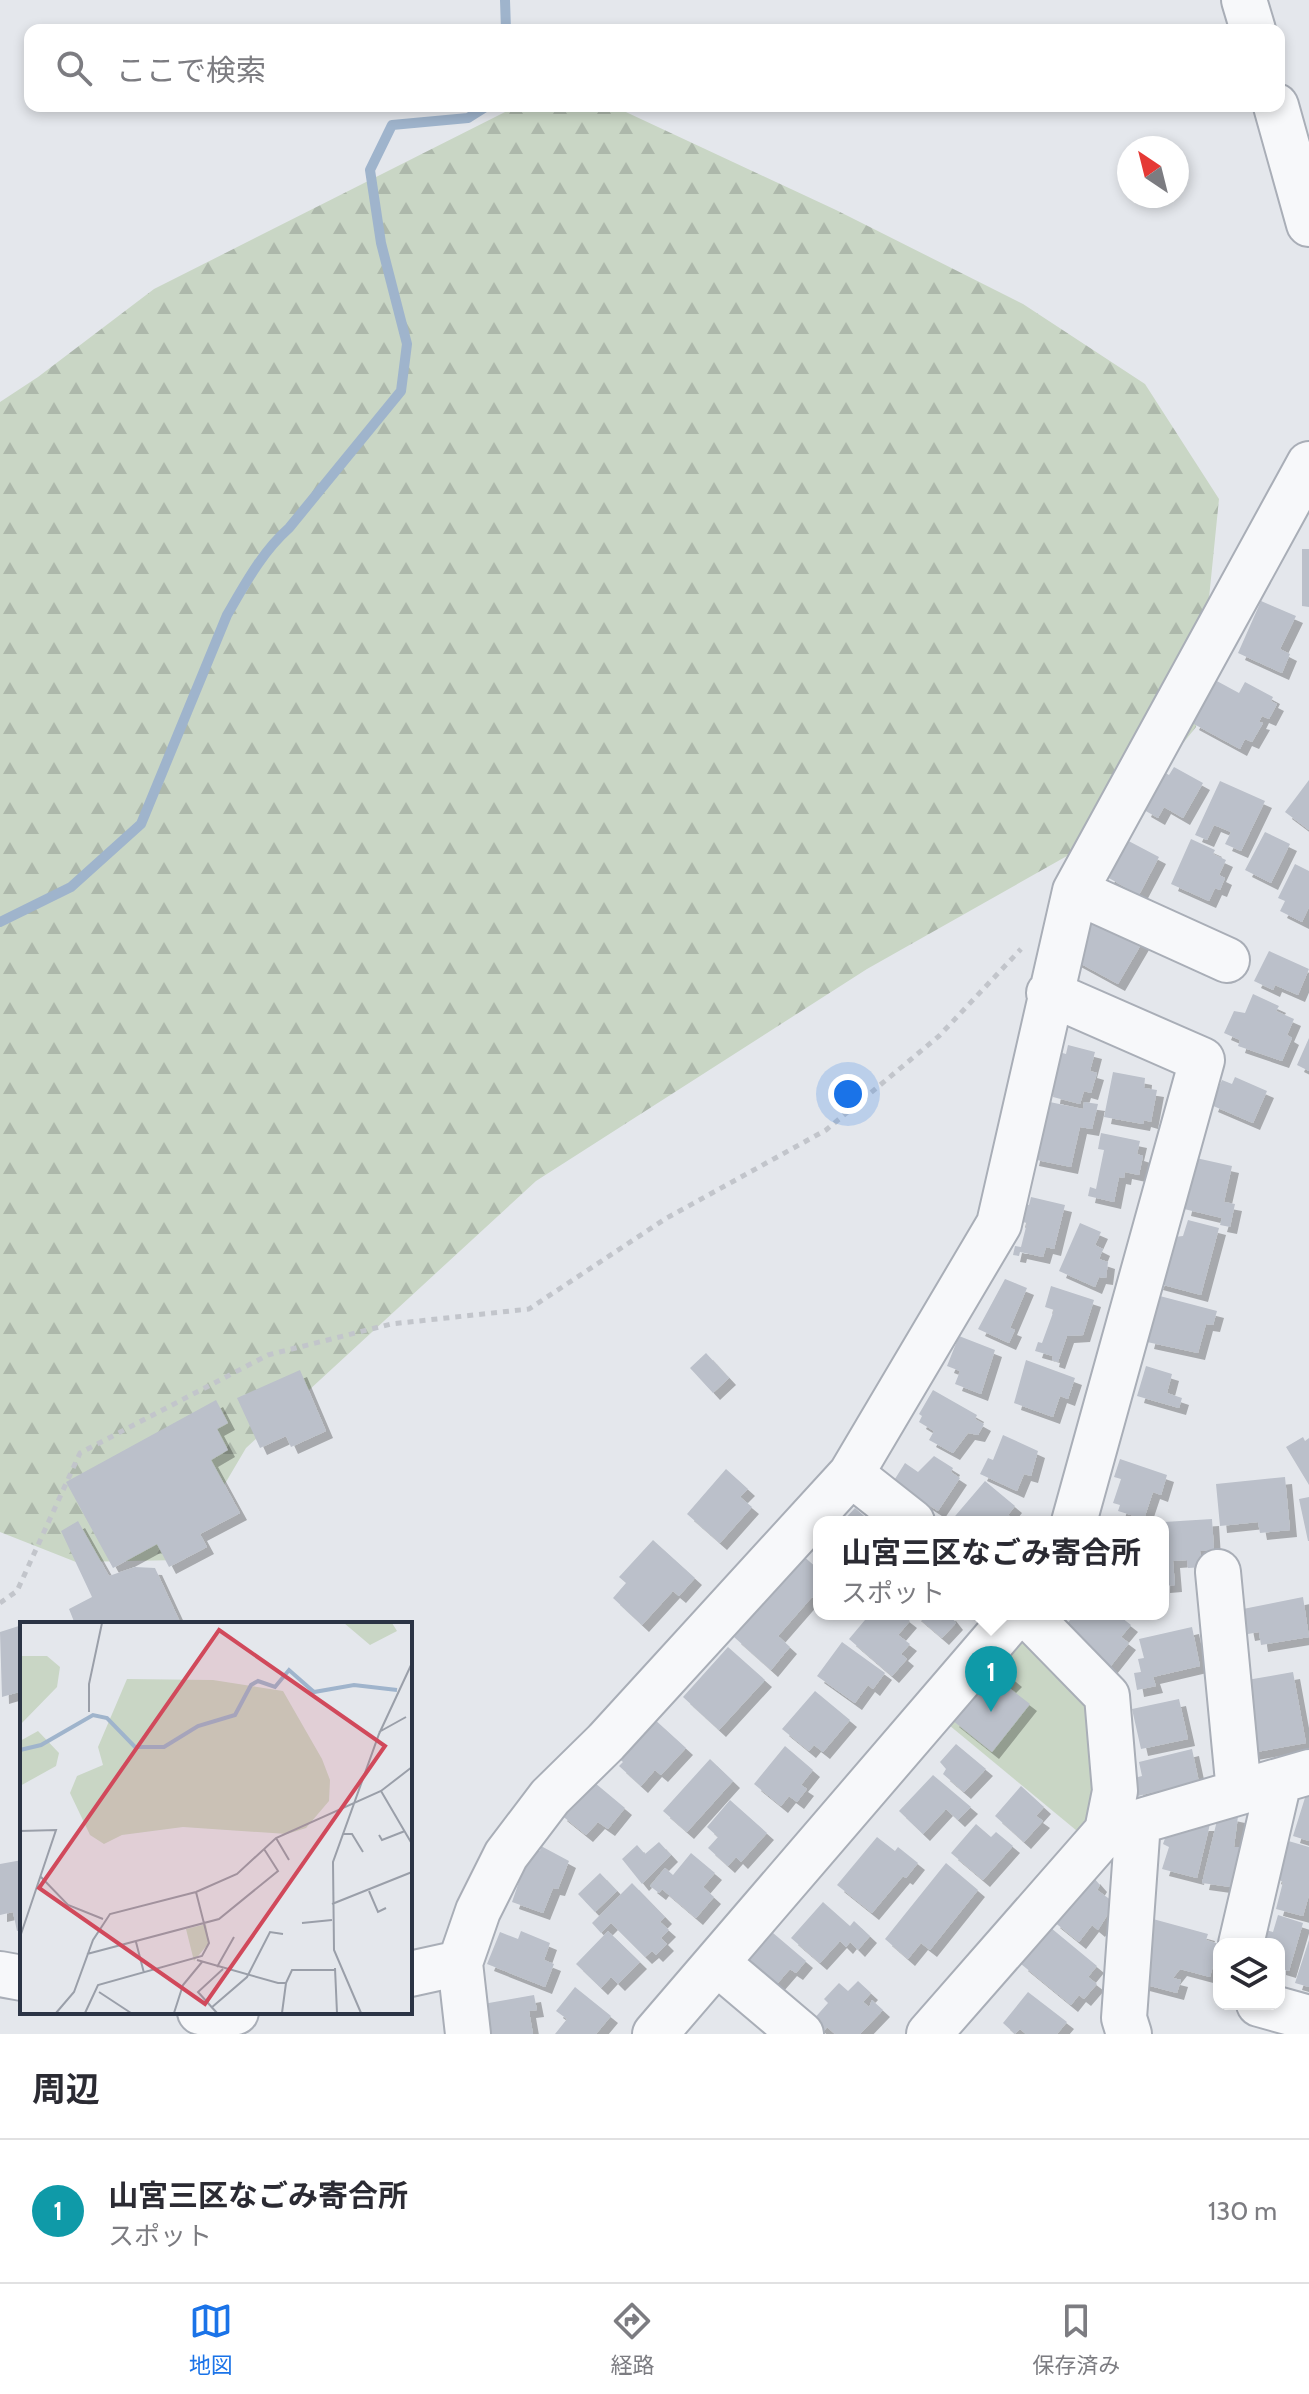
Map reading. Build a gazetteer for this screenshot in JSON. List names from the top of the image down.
{
  "north": "top left",
  "page": {
    "search": "ここで検索",
    "popup": ["山宮三区なごみ寄合所", "スポット"],
    "pins": "1",
    "heading": "周辺",
    "list": [
      {
        "mark": "1",
        "name": "山宮三区なごみ寄合所",
        "note": "スポット",
        "value": "130 m"
      }
    ],
    "nav": ["地図", "経路", "保存済み"]
  }
}
